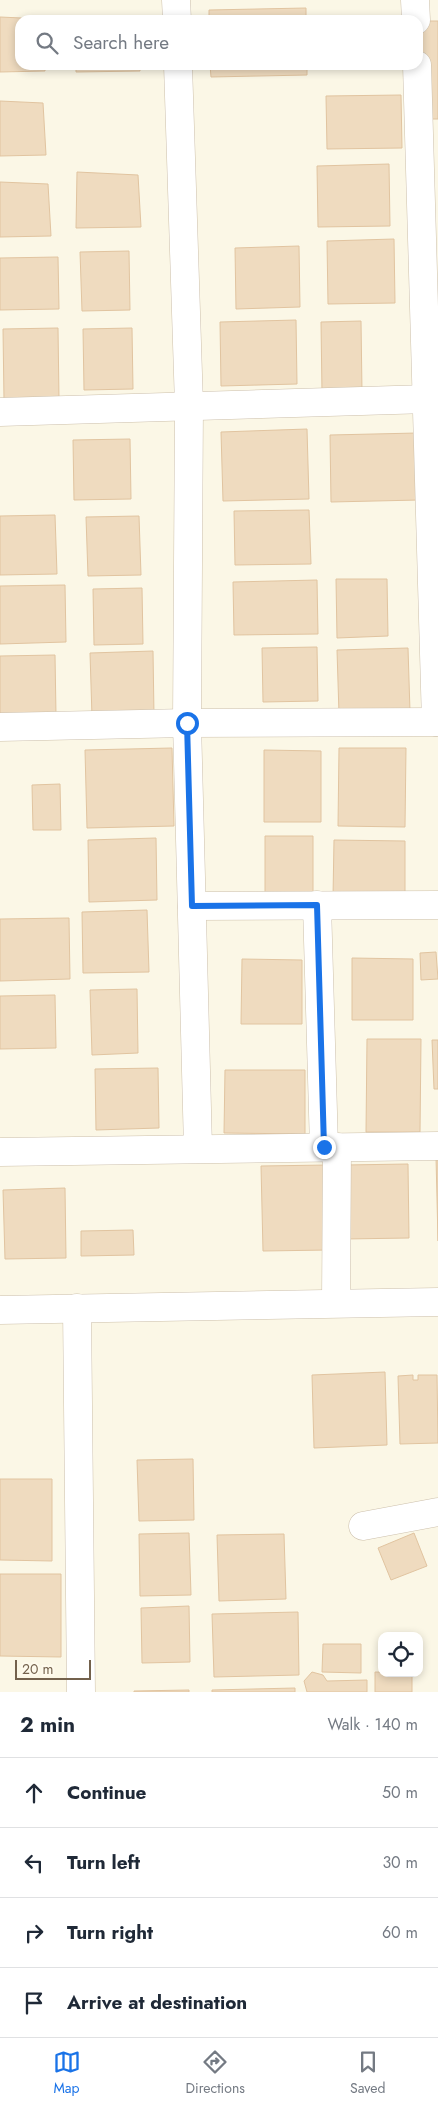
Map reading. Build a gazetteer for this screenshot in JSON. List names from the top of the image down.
{
  "scale_bar": "20 m",
  "page": {
    "search": "Search here",
    "scale": "20 m",
    "heading": ["2 min", "Walk · 140 m"],
    "list": [
      ["Continue", "50 m"],
      ["Turn left", "30 m"],
      ["Turn right", "60 m"],
      "Arrive at destination"
    ],
    "nav": ["Map", "Directions", "Saved"]
  }
}
